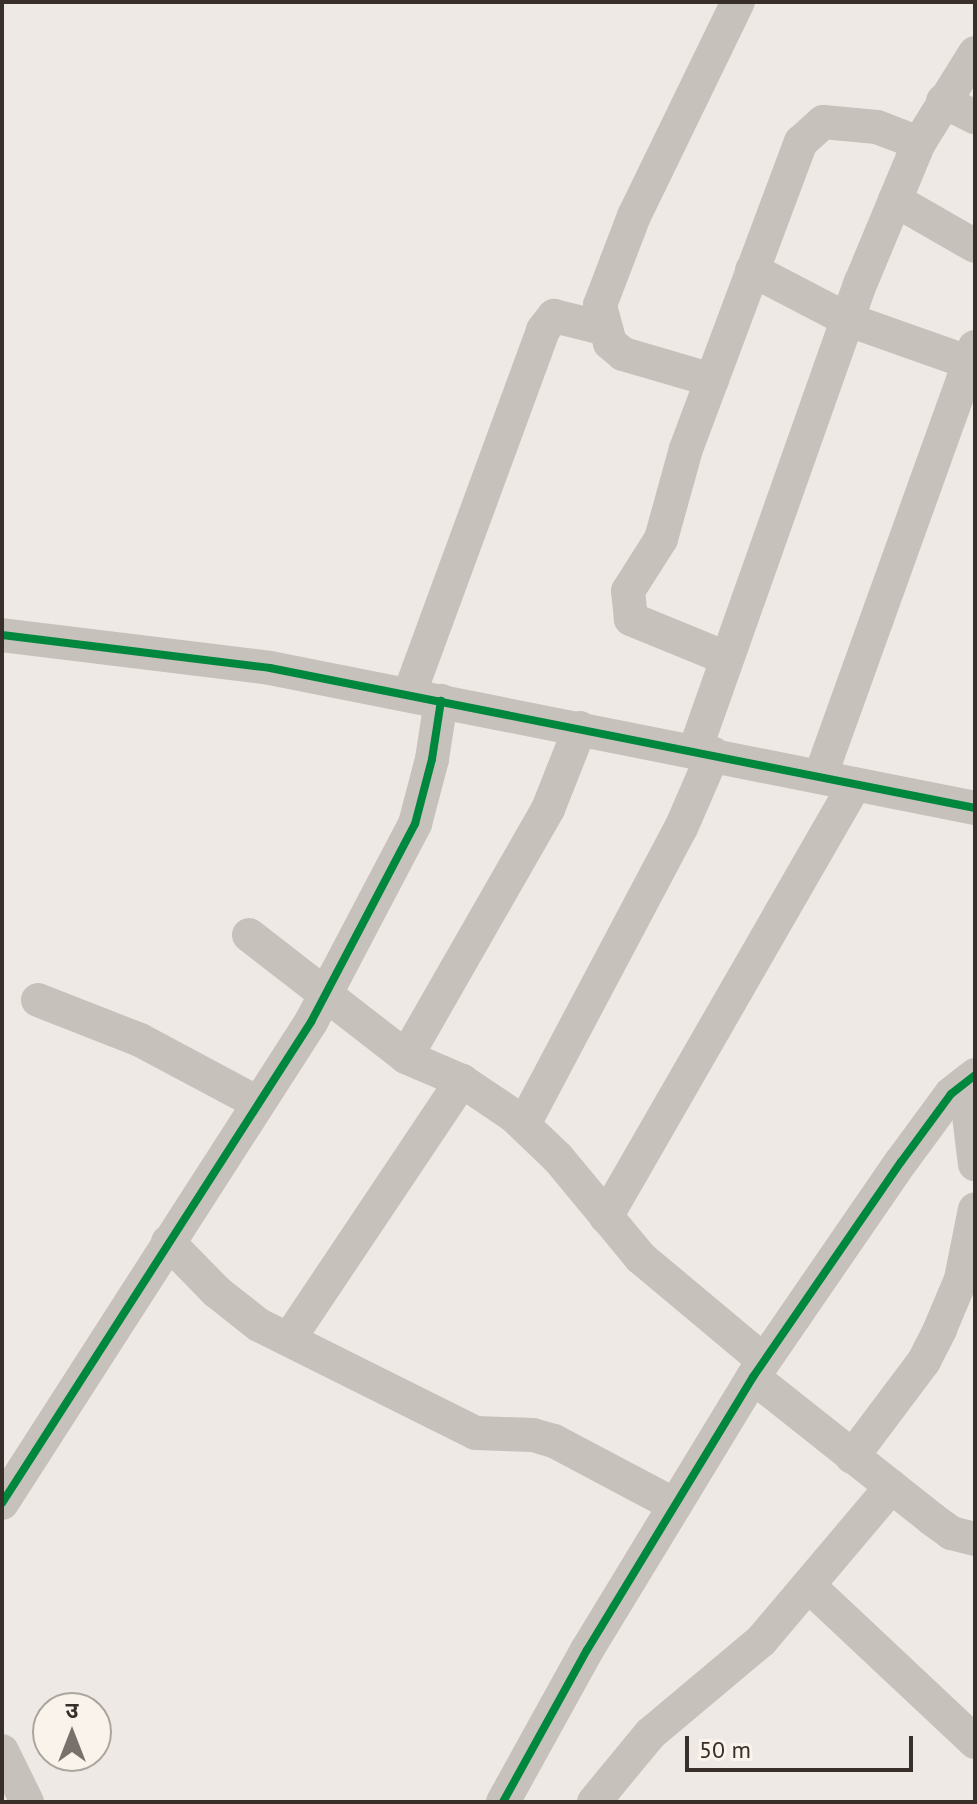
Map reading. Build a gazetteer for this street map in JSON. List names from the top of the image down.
{
  "scale_bar": "50 m",
  "north": "top"
}
